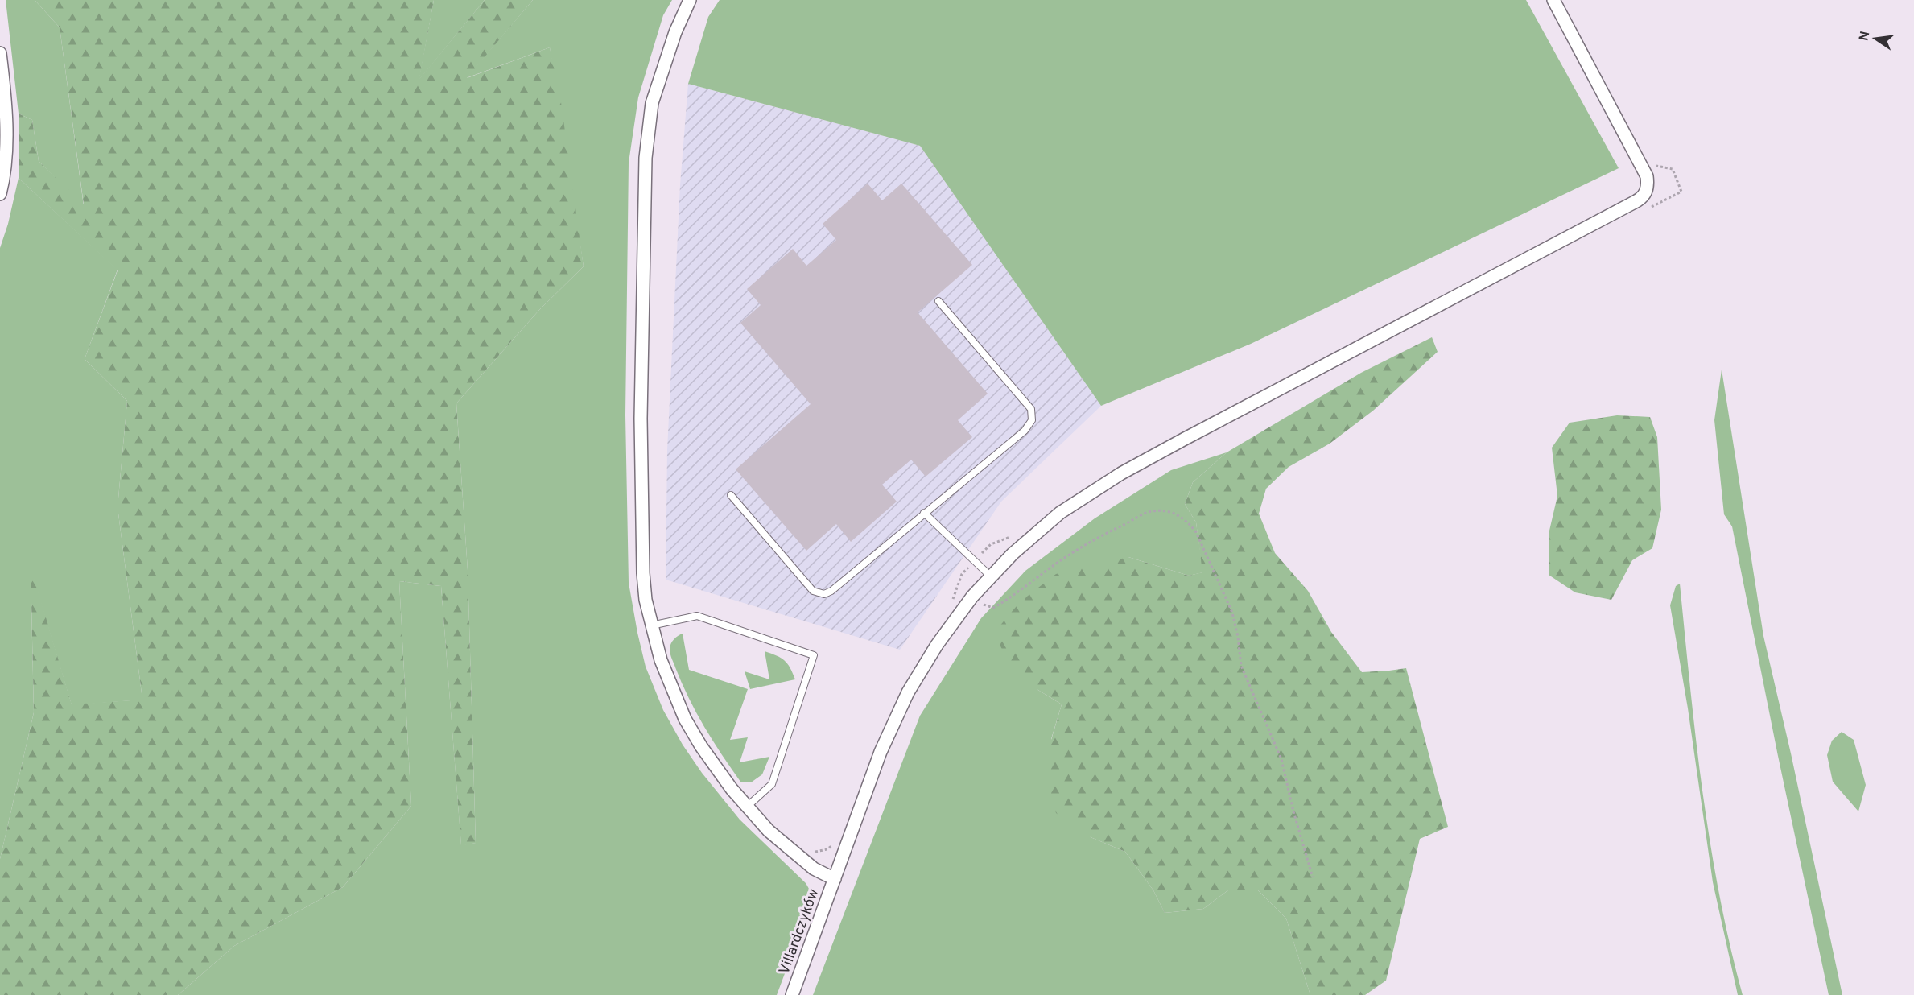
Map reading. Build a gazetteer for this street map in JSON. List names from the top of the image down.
{
  "streets": {
    "street": ["Villardczyków"]
  },
  "north": "left"
}
